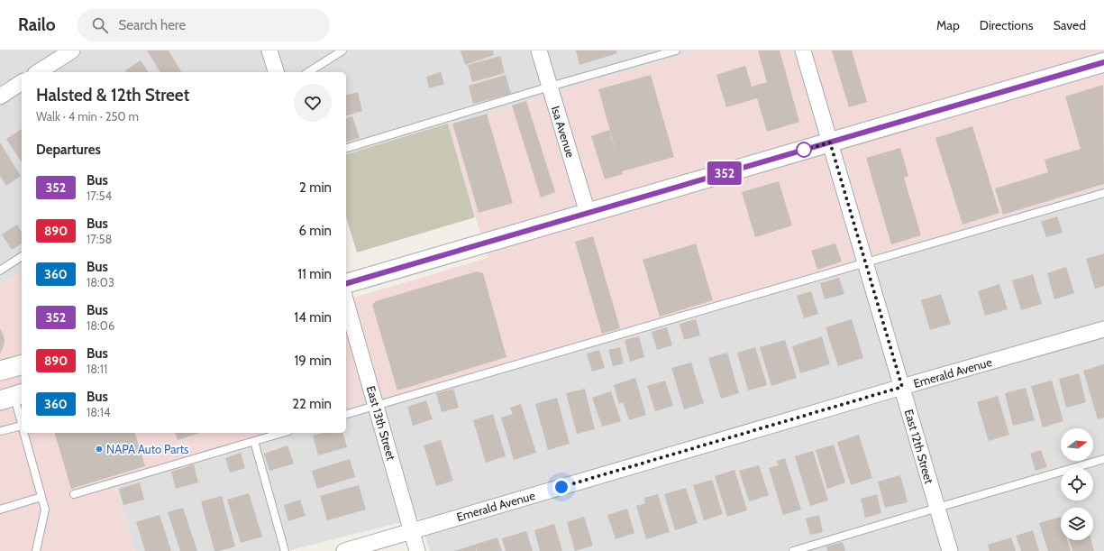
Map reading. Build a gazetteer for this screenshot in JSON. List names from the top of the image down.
{
  "streets": {
    "street": [
      "Isa Avenue",
      "Emerald Avenue",
      "East 13th Street",
      "East 12th Street"
    ]
  },
  "crossings": [
    ["Emerald Avenue", "East 13th Street"],
    ["Emerald Avenue", "East 12th Street"]
  ],
  "places": ["NAPA Auto Parts"],
  "lines": ["bus line 352"],
  "north": "right",
  "page": {
    "header": "Railo",
    "search": "Search here",
    "nav": ["Map", "Directions", "Saved"],
    "on_map": "352",
    "heading": [
      ["Halsted & 12th Street", "Walk · 4 min · 250 m"],
      "Departures"
    ],
    "list": [
      {
        "mark": "352",
        "name": "Bus",
        "note": "17:54",
        "value": "2 min"
      },
      {
        "mark": "890",
        "name": "Bus",
        "note": "17:58",
        "value": "6 min"
      },
      {
        "mark": "360",
        "name": "Bus",
        "note": "18:03",
        "value": "11 min"
      },
      {
        "mark": "352",
        "name": "Bus",
        "note": "18:06",
        "value": "14 min"
      },
      {
        "mark": "890",
        "name": "Bus",
        "note": "18:11",
        "value": "19 min"
      },
      {
        "mark": "360",
        "name": "Bus",
        "note": "18:14",
        "value": "22 min"
      }
    ]
  }
}
